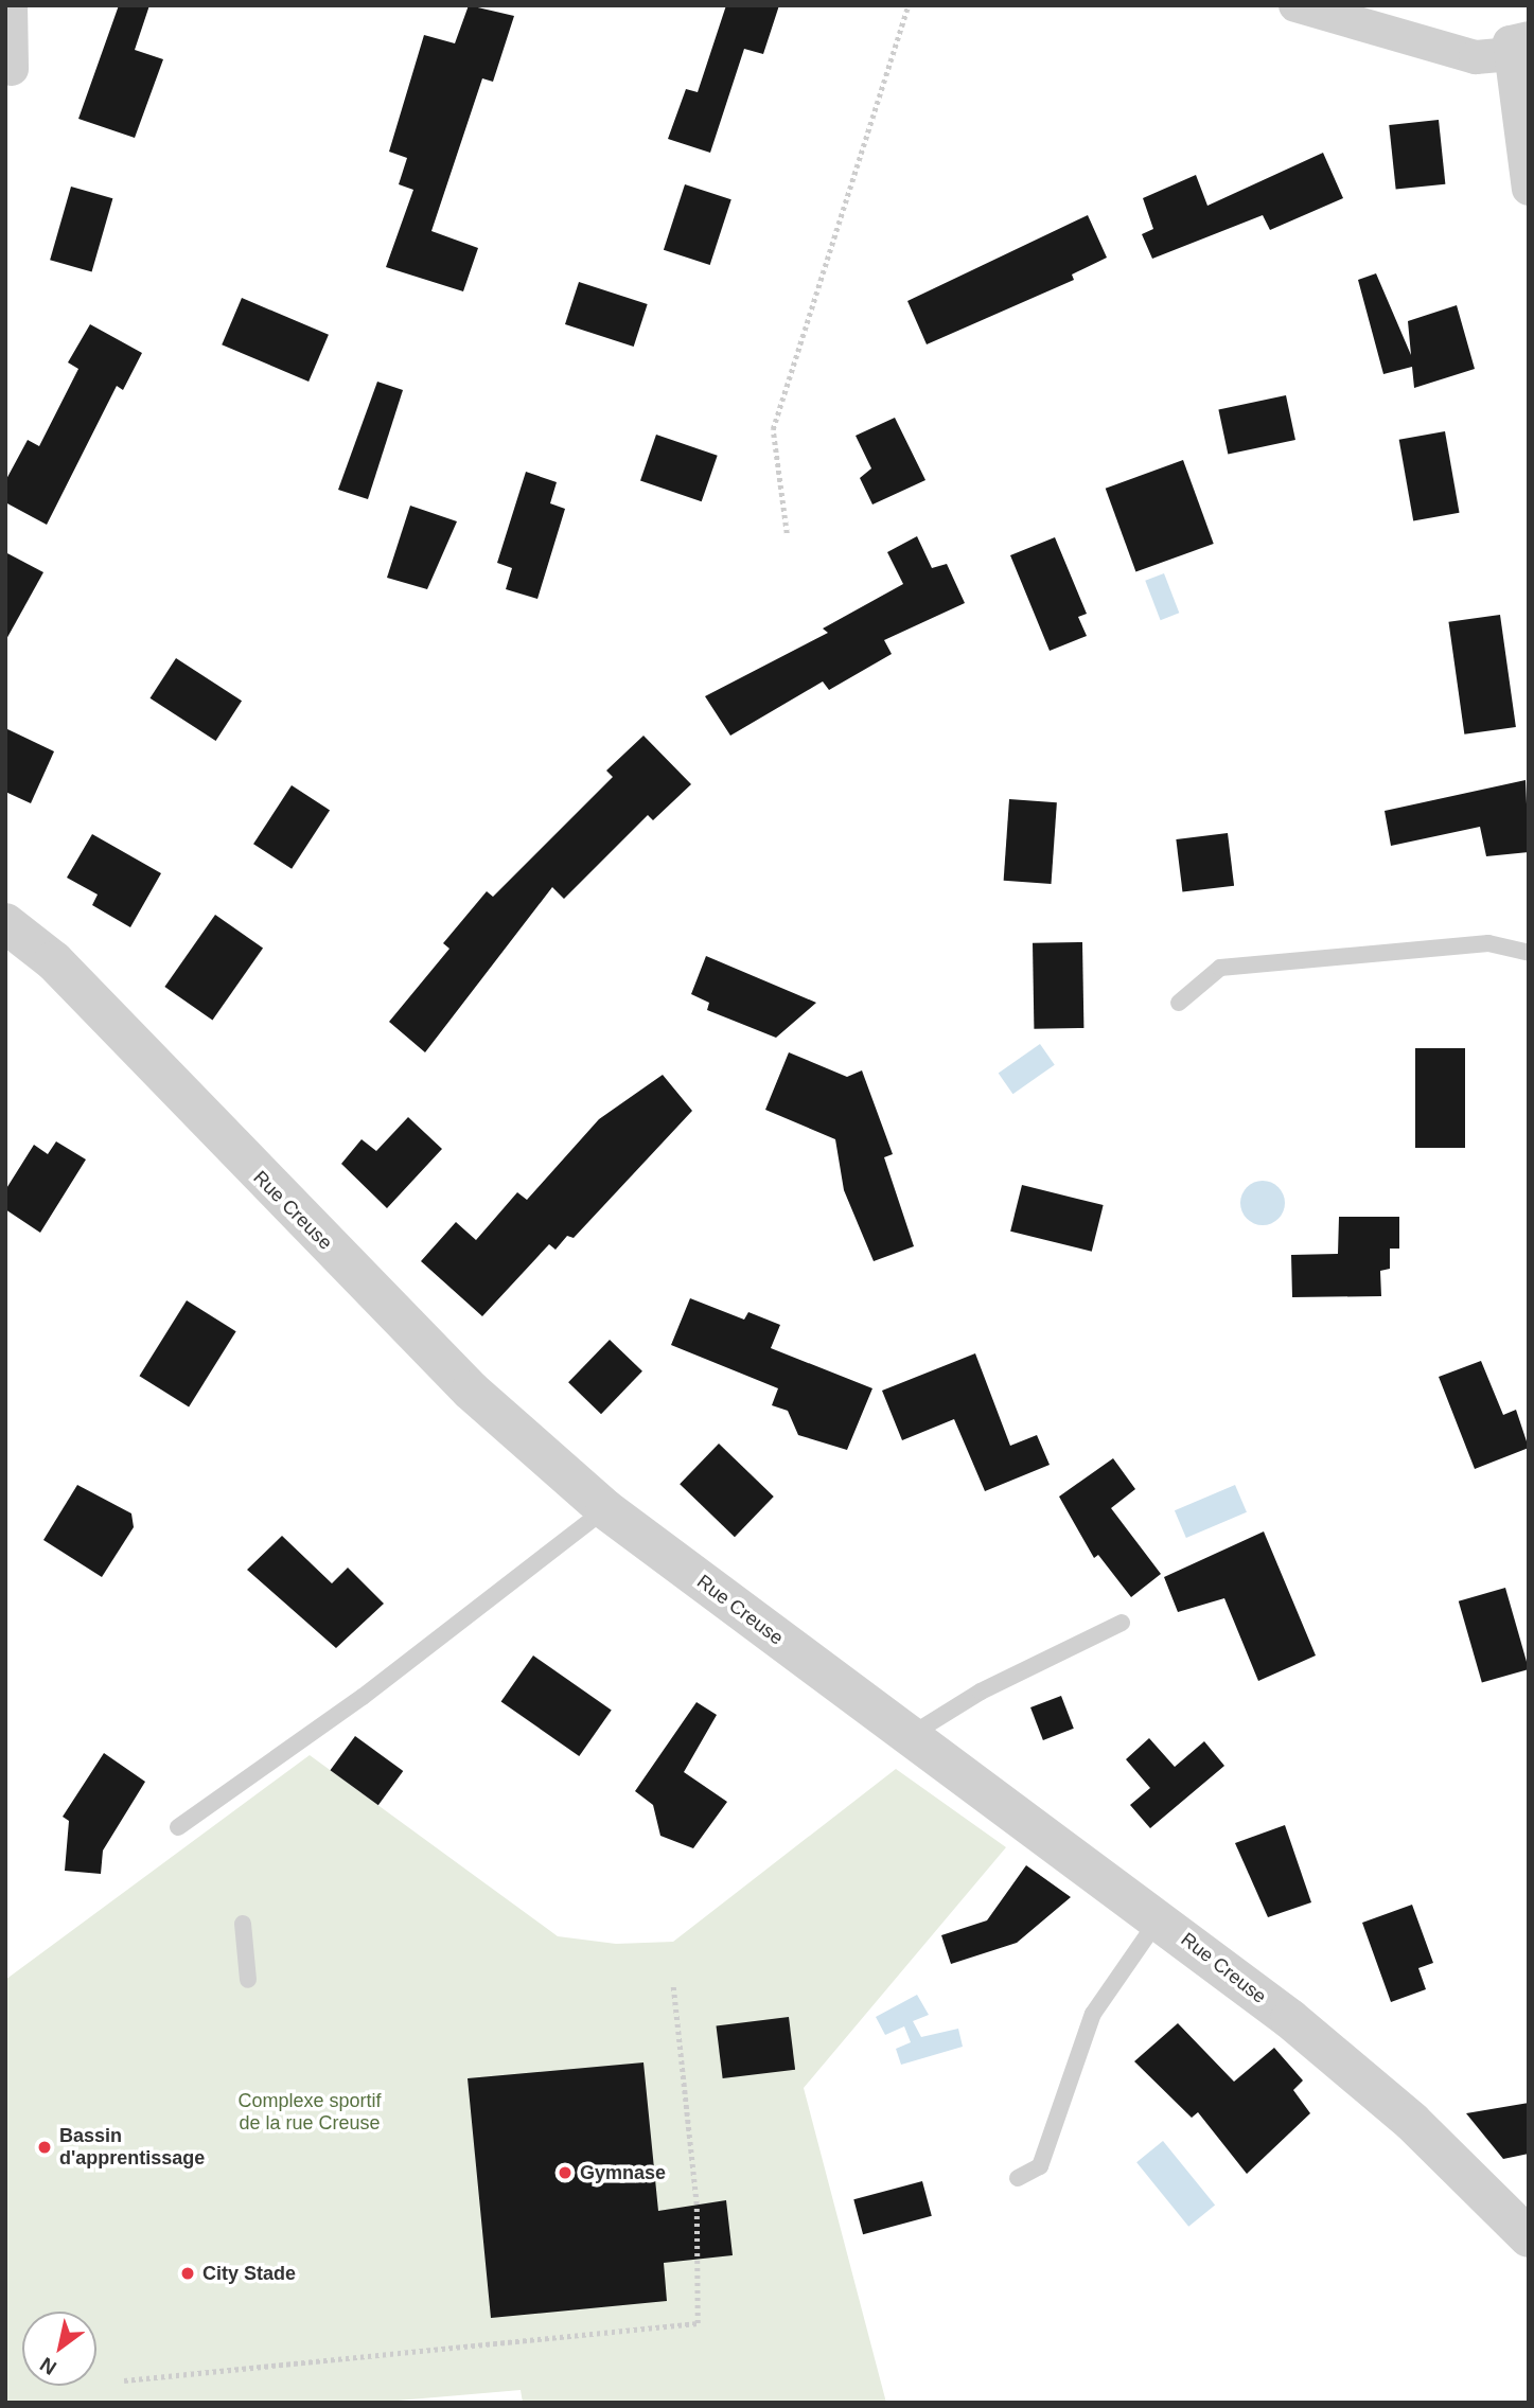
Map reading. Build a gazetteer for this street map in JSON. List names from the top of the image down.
{
  "streets": {
    "street": ["Rue Creuse"]
  },
  "parks": ["Complexe sportif de la rue Creuse"],
  "places": ["Bassin d'apprentissage", "Gymnase", "City Stade"],
  "north": "bottom left"
}
